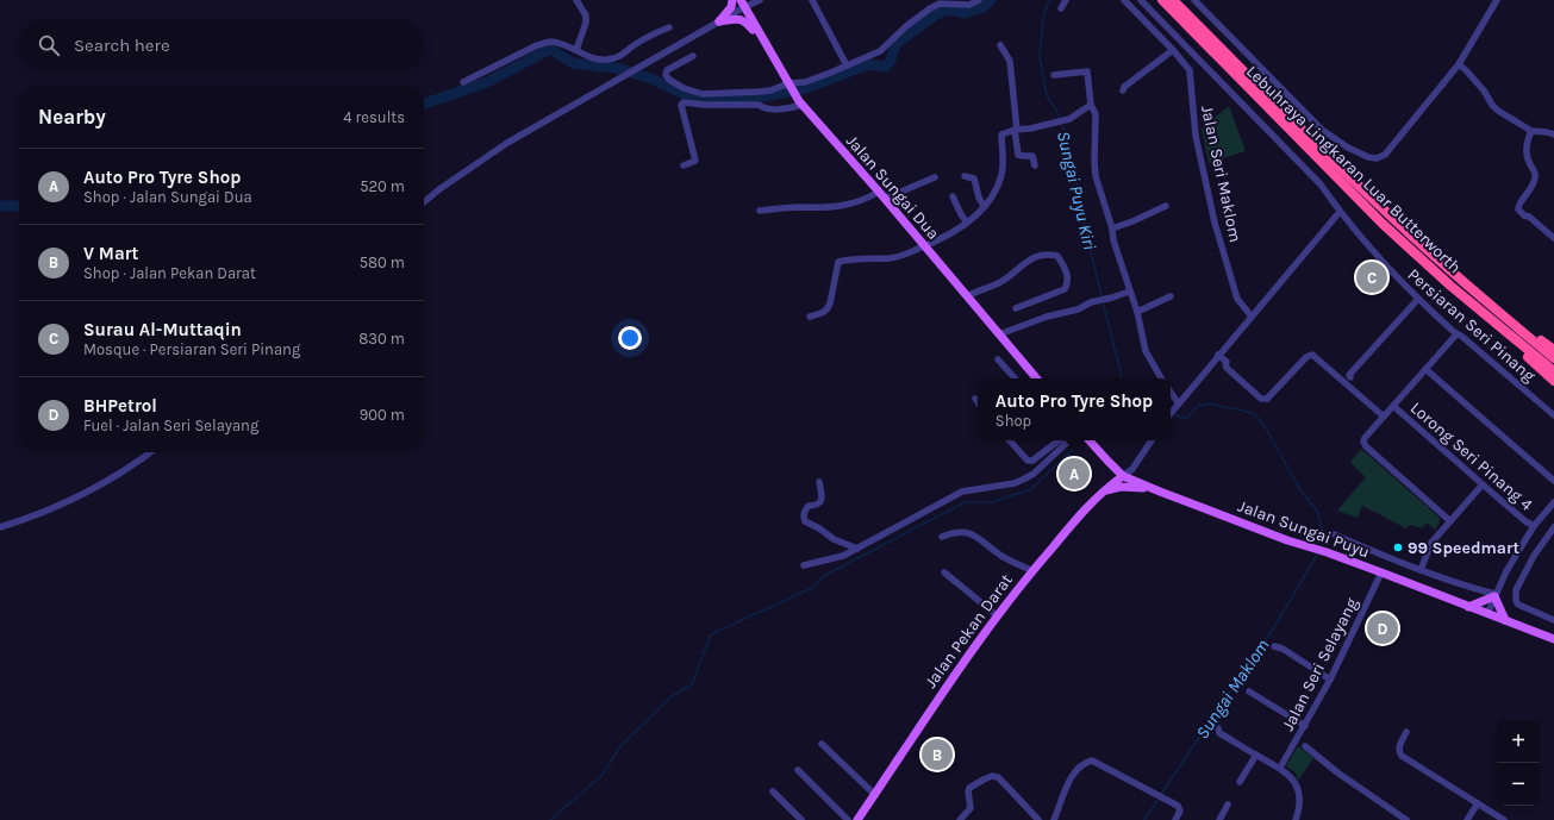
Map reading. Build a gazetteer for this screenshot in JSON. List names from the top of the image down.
{
  "streets": {
    "highway": ["Lebuhraya Lingkaran Luar Butterworth"],
    "main road": ["Jalan Sungai Dua", "Jalan Sungai Puyu", "Jalan Pekan Darat"],
    "street": [
      "Jalan Seri Maklom",
      "Persiaran Seri Pinang",
      "Lorong Seri Pinang 4",
      "Jalan Seri Selayang"
    ]
  },
  "crossings": [
    ["Jalan Sungai Puyu", "Jalan Pekan Darat"],
    ["Jalan Sungai Puyu", "Jalan Seri Selayang"]
  ],
  "water": ["Sungai Puyu Kiri", "Sungai Maklom"],
  "places": ["99 Speedmart"],
  "page": {
    "search": "Search here",
    "heading": ["Nearby", "4 results"],
    "list": [
      {
        "mark": "A",
        "name": "Auto Pro Tyre Shop",
        "note": "Shop · Jalan Sungai Dua",
        "value": "520 m"
      },
      {
        "mark": "B",
        "name": "V Mart",
        "note": "Shop · Jalan Pekan Darat",
        "value": "580 m"
      },
      {
        "mark": "C",
        "name": "Surau Al-Muttaqin",
        "note": "Mosque · Persiaran Seri Pinang",
        "value": "830 m"
      },
      {
        "mark": "D",
        "name": "BHPetrol",
        "note": "Fuel · Jalan Seri Selayang",
        "value": "900 m"
      }
    ],
    "pins": [
      "C",
      "A",
      "D",
      "B"
    ],
    "popup": ["Auto Pro Tyre Shop", "Shop"],
    "map_buttons": ["+", "−"]
  }
}
